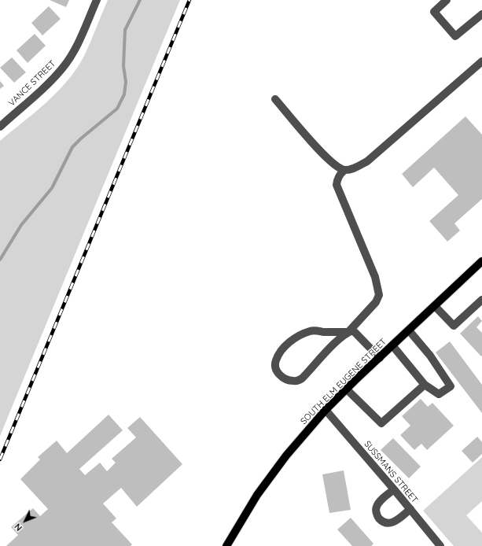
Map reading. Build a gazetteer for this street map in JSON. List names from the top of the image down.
{
  "streets": {
    "main road": ["SOUTH ELM EUGENE STREET"],
    "street": ["VANCE STREET", "SUSSMANS STREET"]
  },
  "crossings": [
    ["SOUTH ELM EUGENE STREET", "SUSSMANS STREET"]
  ],
  "north": "bottom left"
}
